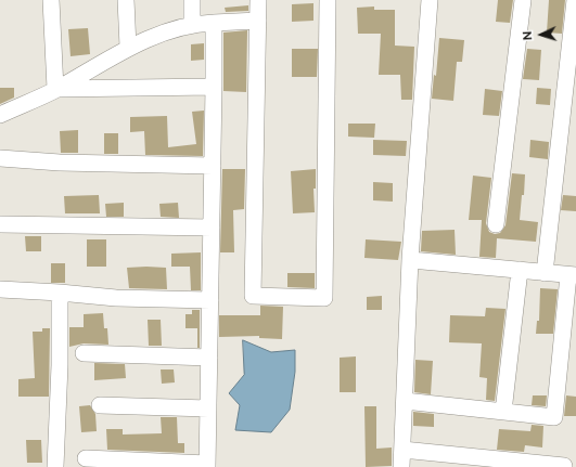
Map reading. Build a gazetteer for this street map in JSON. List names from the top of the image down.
{
  "north": "left"
}
